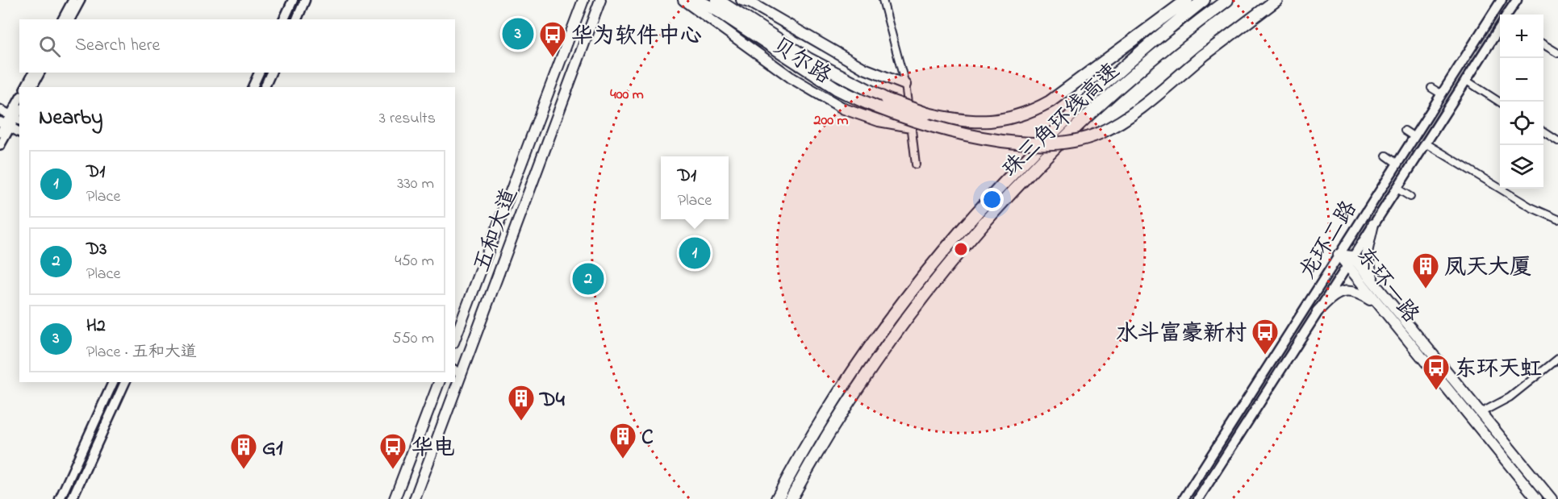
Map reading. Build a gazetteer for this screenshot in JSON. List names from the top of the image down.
{
  "streets": {
    "highway": ["珠三角环线高速"],
    "main road": [
      "贝尔路",
      "五和大道",
      "龙环二路",
      "东环一路"
    ]
  },
  "crossings": [
    ["龙环二路", "东环一路"]
  ],
  "places": {
    "bus stop": [
      "华为软件中心",
      "水斗富豪新村",
      "东环天虹",
      "华电"
    ],
    "building": [
      "凤天大厦",
      "D4",
      "C",
      "G1"
    ]
  },
  "page": {
    "map_buttons": ["+", "−"],
    "pins": ["3", "1", "2"],
    "search": "Search here",
    "heading": ["Nearby", "3 results"],
    "list": [
      {
        "mark": "1",
        "name": "D1",
        "note": "Place",
        "value": "330 m"
      },
      {
        "mark": "2",
        "name": "D3",
        "note": "Place",
        "value": "450 m"
      },
      {
        "mark": "3",
        "name": "H2",
        "note": "Place · 五和大道",
        "value": "550 m"
      }
    ],
    "popup": ["D1", "Place"]
  },
  "rings": ["400 m", "200 m"]
}
